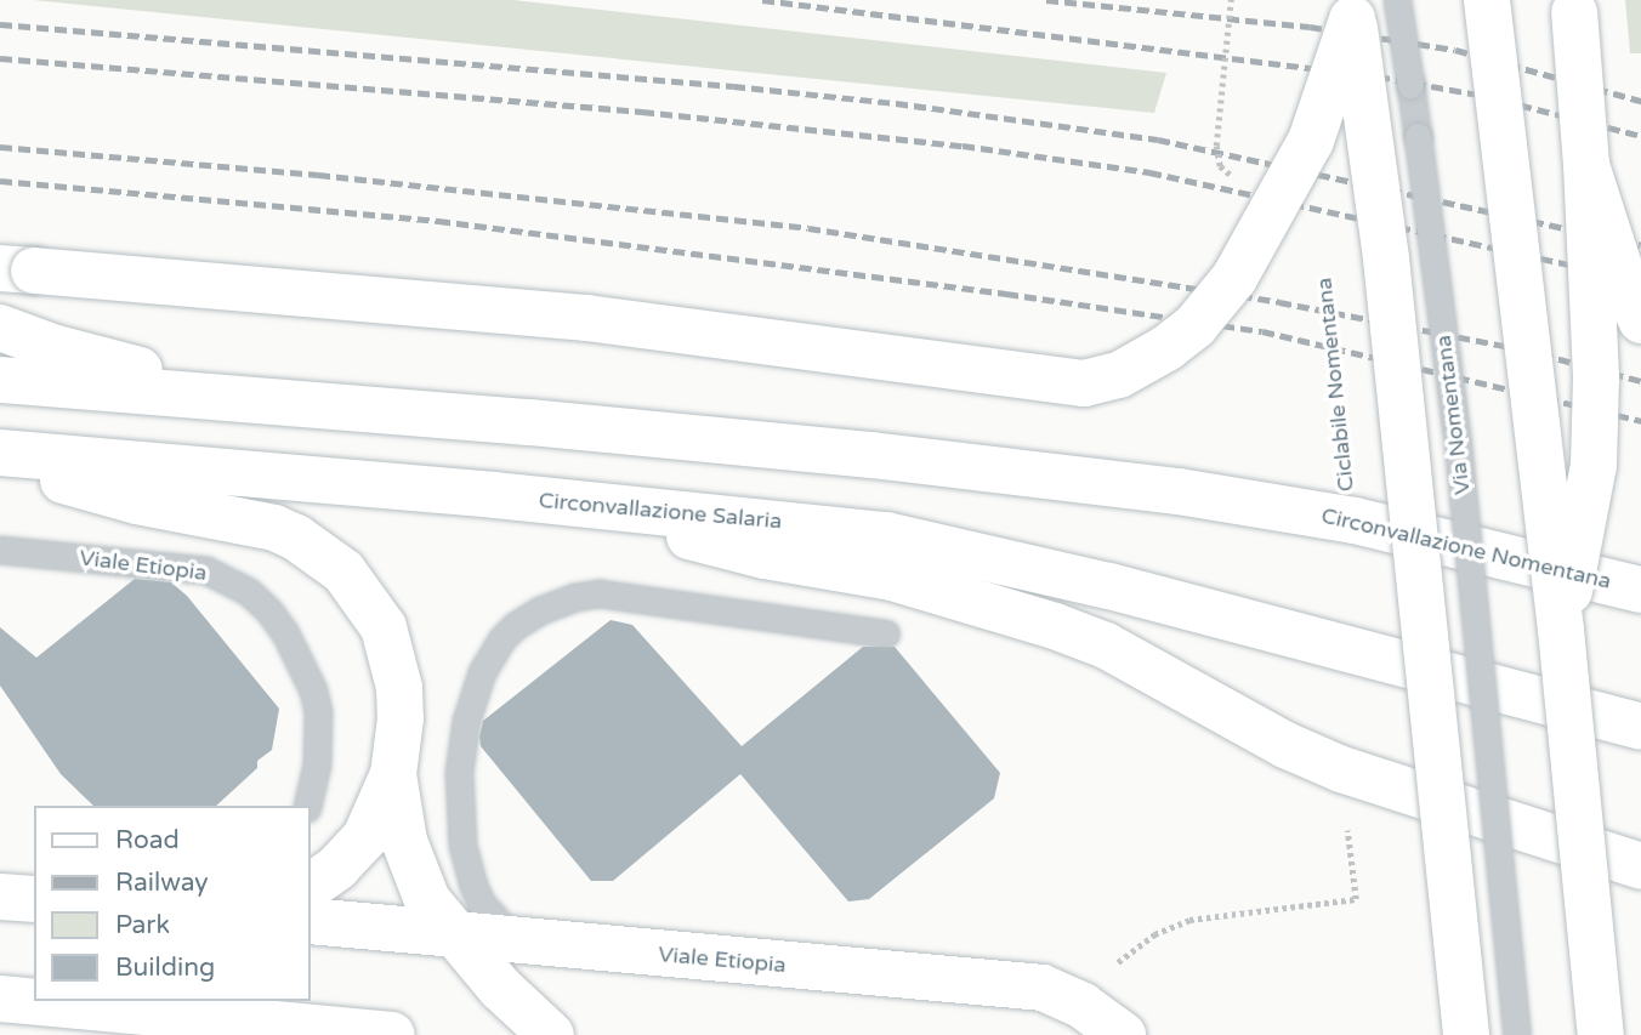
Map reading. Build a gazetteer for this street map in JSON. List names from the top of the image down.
{
  "streets": {
    "main road": ["Circonvallazione Salaria", "Circonvallazione Nomentana", "Viale Etiopia"],
    "lane": ["Via Nomentana"]
  },
  "legend": [
    "Road",
    "Railway",
    "Park",
    "Building"
  ]
}
